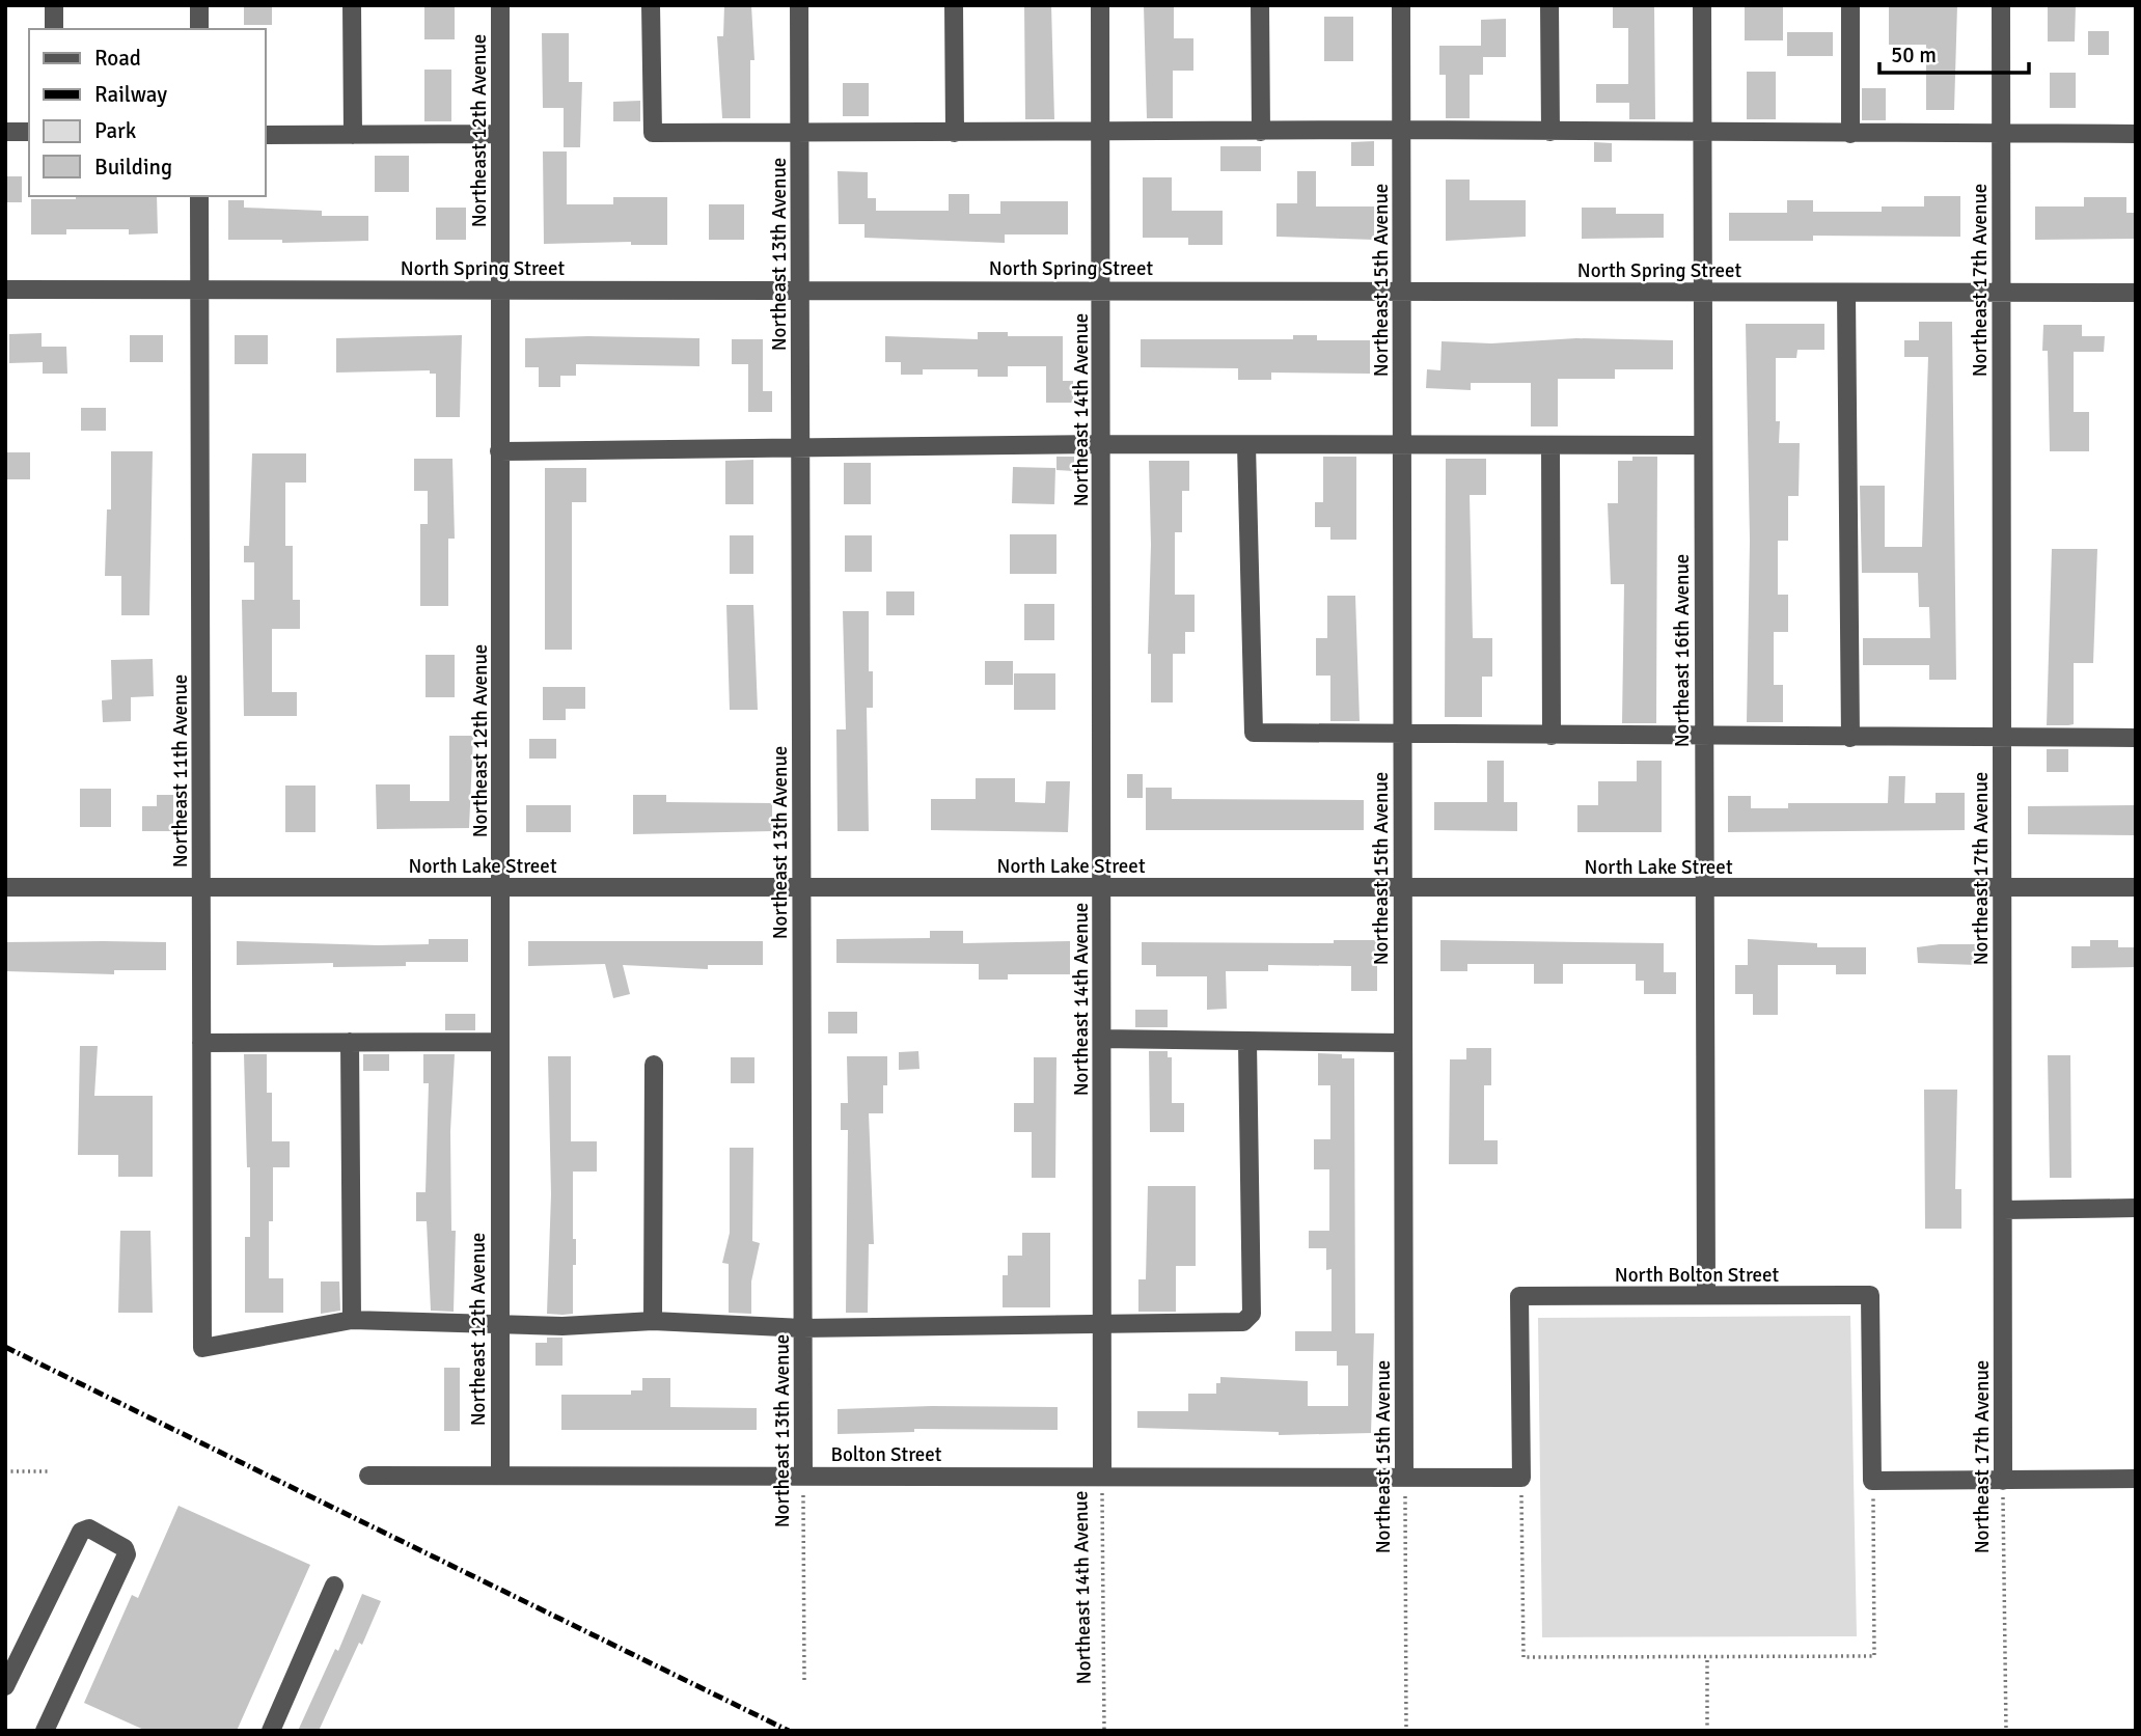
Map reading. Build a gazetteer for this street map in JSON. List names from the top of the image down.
{
  "streets": {
    "street": [
      "Northeast 12th Avenue",
      "Northeast 13th Avenue",
      "North Spring Street",
      "Northeast 15th Avenue",
      "Northeast 17th Avenue",
      "Northeast 14th Avenue",
      "Northeast 16th Avenue",
      "Northeast 11th Avenue",
      "North Lake Street",
      "North Bolton Street",
      "Bolton Street"
    ]
  },
  "crossings": [
    ["Northeast 12th Avenue", "North Spring Street"],
    ["Northeast 12th Avenue", "North Lake Street"],
    ["Northeast 12th Avenue", "Bolton Street"],
    ["Northeast 13th Avenue", "North Spring Street"],
    ["Northeast 13th Avenue", "North Lake Street"],
    ["Northeast 13th Avenue", "Bolton Street"],
    ["North Spring Street", "Northeast 15th Avenue"],
    ["North Spring Street", "Northeast 17th Avenue"],
    ["North Spring Street", "Northeast 14th Avenue"],
    ["North Spring Street", "Northeast 16th Avenue"],
    ["North Spring Street", "Northeast 11th Avenue"],
    ["Northeast 15th Avenue", "North Lake Street"],
    ["Northeast 15th Avenue", "Bolton Street"],
    ["Northeast 17th Avenue", "North Lake Street"],
    ["Northeast 14th Avenue", "North Lake Street"],
    ["Northeast 14th Avenue", "Bolton Street"],
    ["Northeast 16th Avenue", "North Lake Street"],
    ["Northeast 16th Avenue", "North Bolton Street"],
    ["Northeast 11th Avenue", "North Lake Street"]
  ],
  "legend": [
    "Road",
    "Railway",
    "Park",
    "Building"
  ],
  "scale_bar": "50 m"
}
